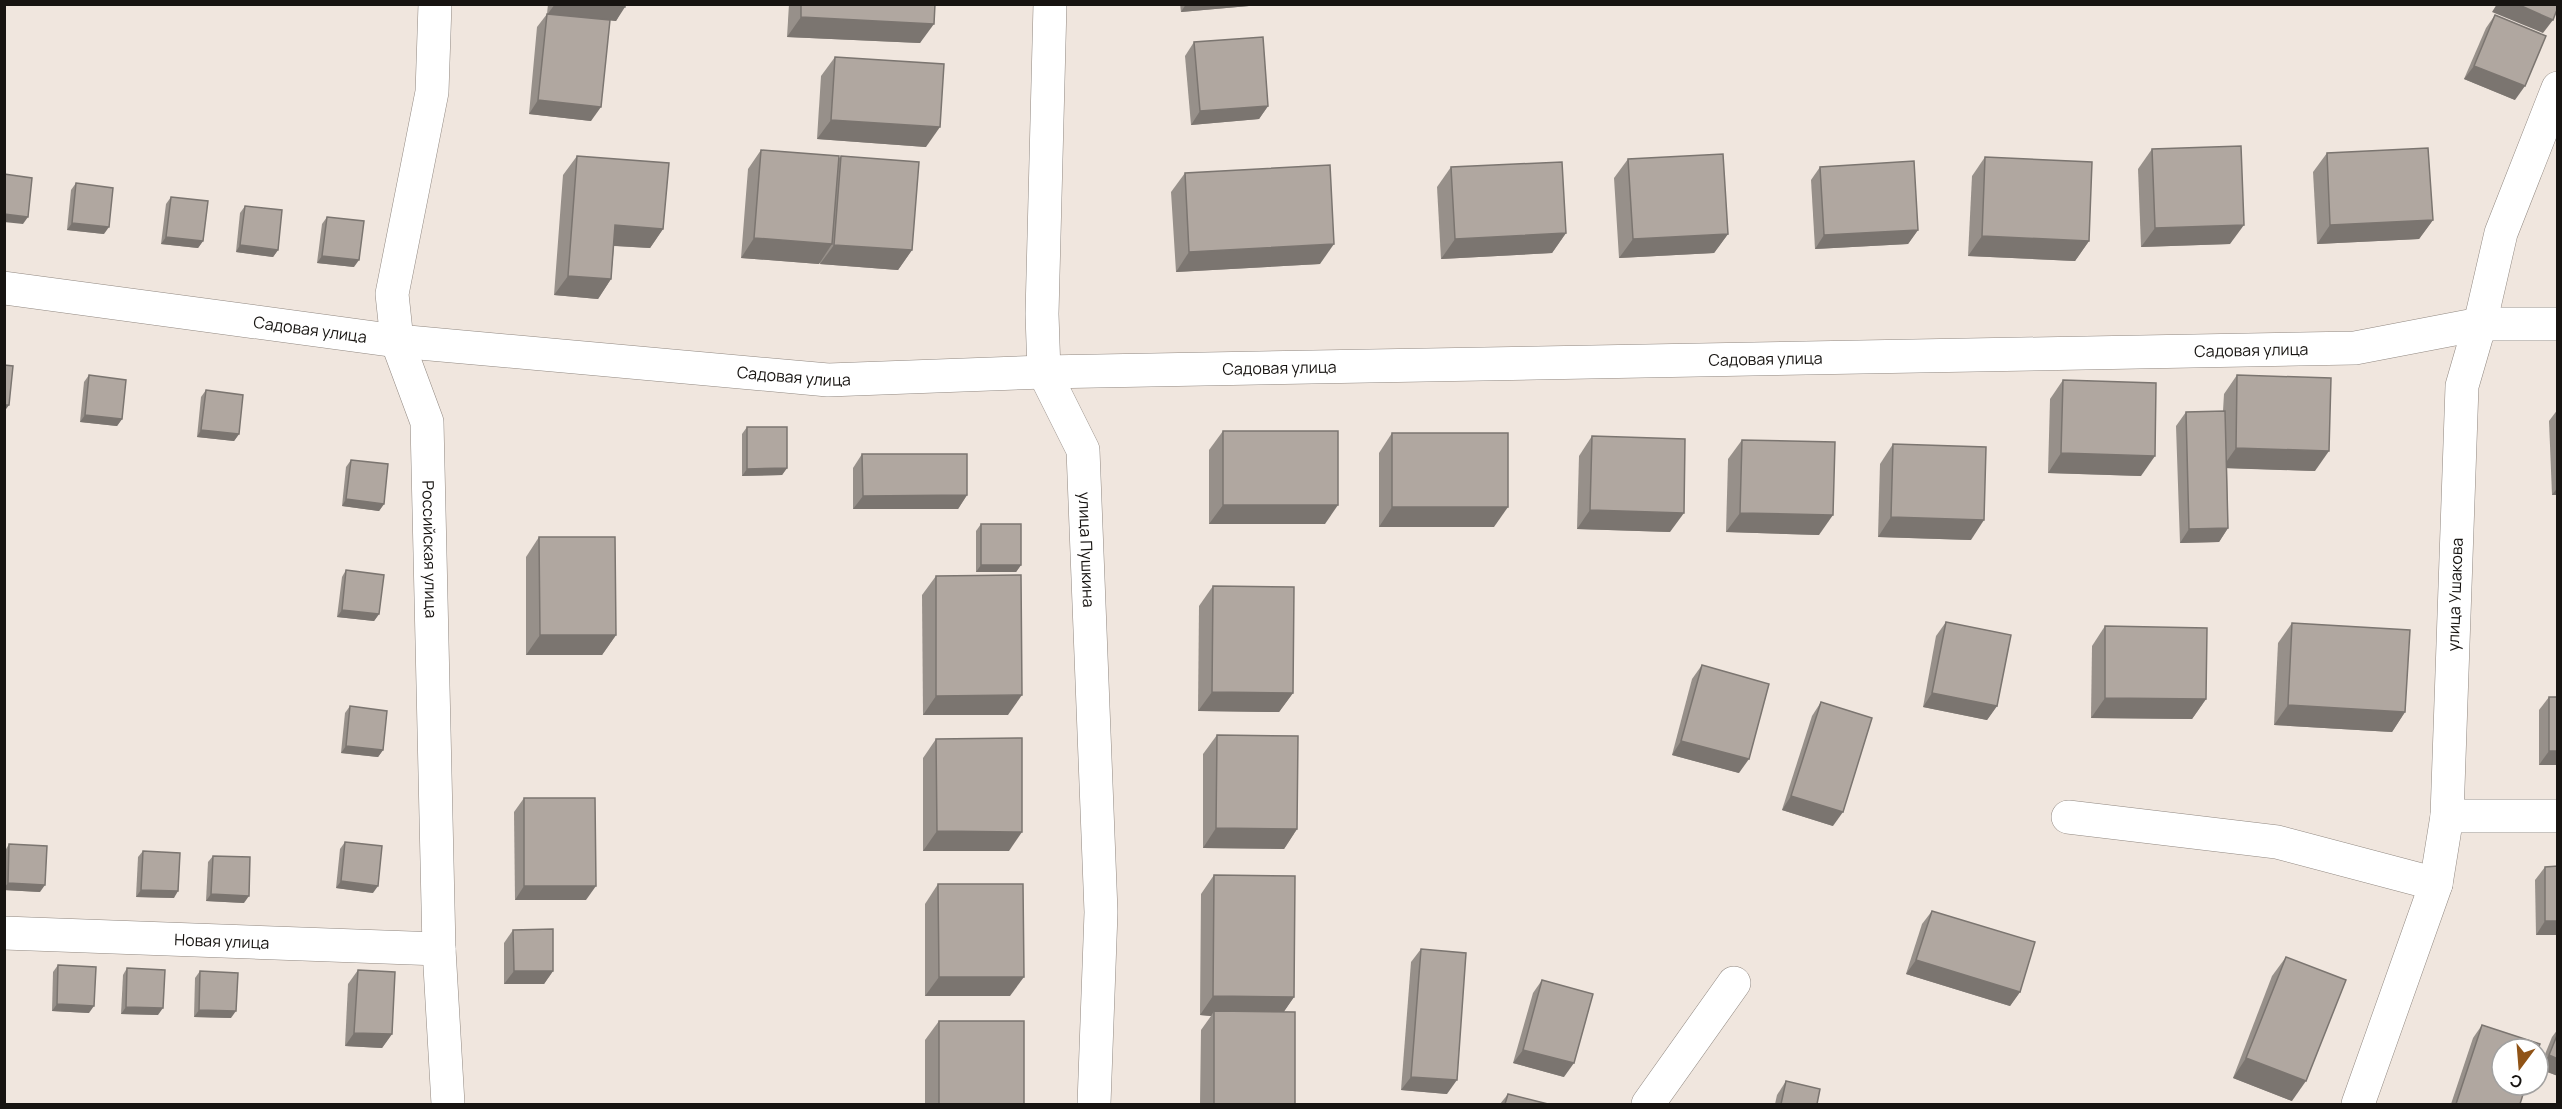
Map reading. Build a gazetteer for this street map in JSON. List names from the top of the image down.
{
  "streets": {
    "street": [
      "Садовая улица",
      "Российская улица",
      "улица Пушкина",
      "улица Ушакова",
      "Новая улица"
    ]
  },
  "crossings": [
    ["Садовая улица", "Российская улица"],
    ["Садовая улица", "улица Пушкина"],
    ["Садовая улица", "улица Ушакова"],
    ["Российская улица", "Новая улица"]
  ],
  "north": "bottom"
}
